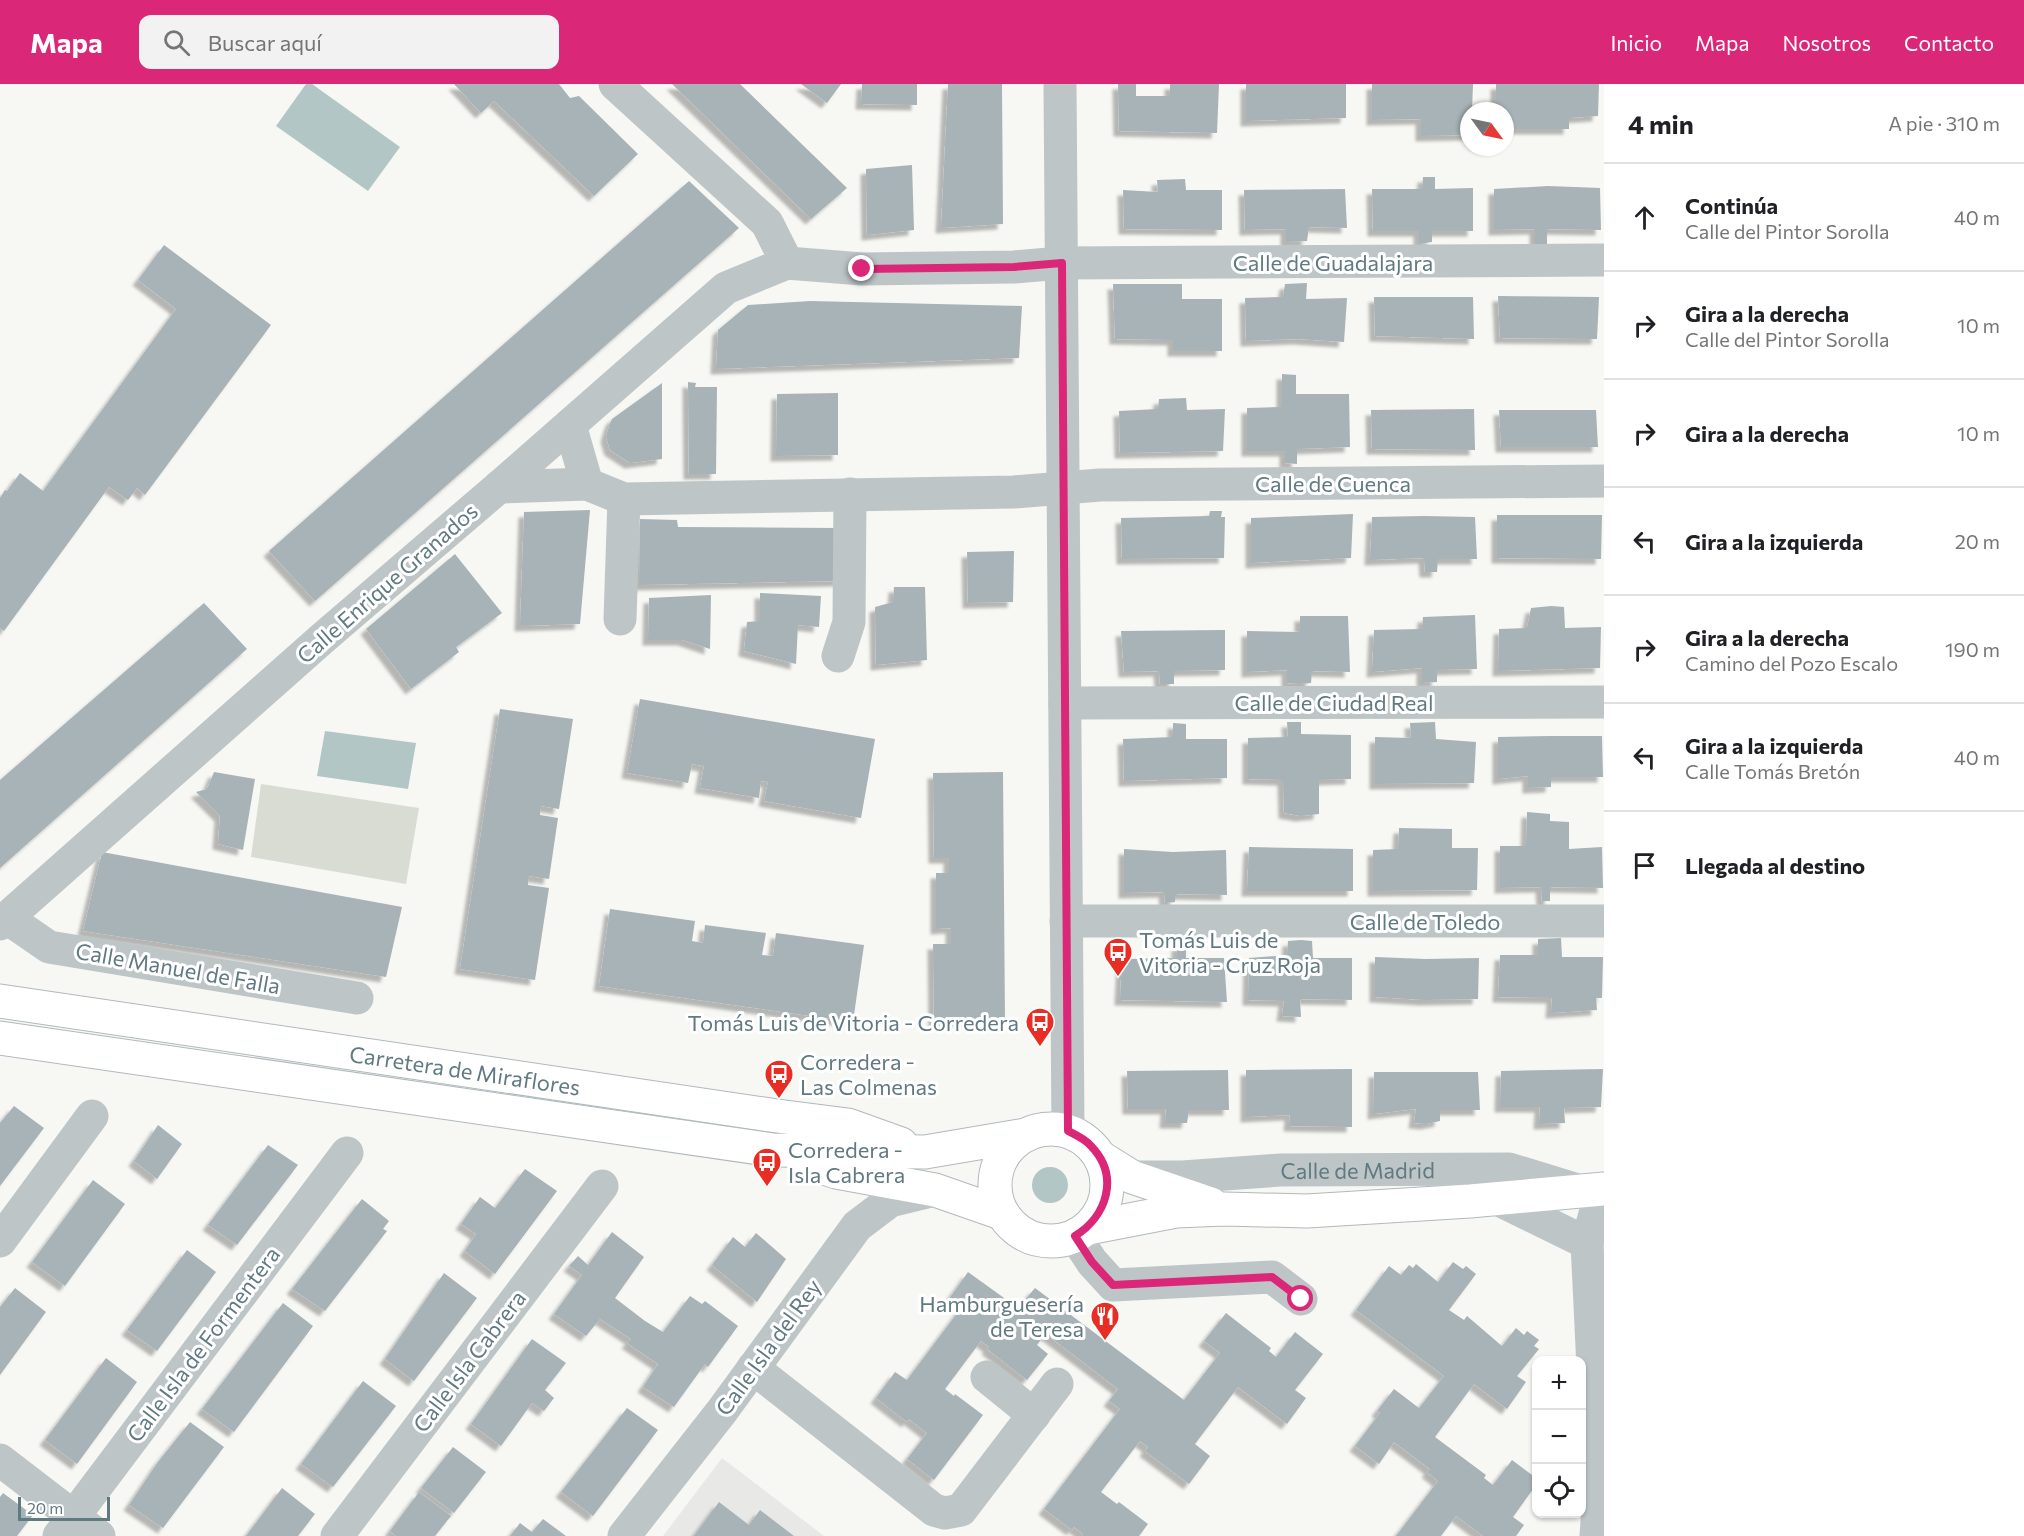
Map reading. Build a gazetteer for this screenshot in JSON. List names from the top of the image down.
{
  "streets": {
    "main road": ["Carretera de Miraflores", "Calle de Madrid"],
    "street": [
      "Calle de Guadalajara",
      "Calle de Cuenca",
      "Calle Enrique Granados",
      "Calle de Ciudad Real",
      "Calle de Toledo",
      "Calle Manuel de Falla",
      "Calle Isla de Formentera",
      "Calle Isla del Rey",
      "Calle Isla Cabrera"
    ]
  },
  "crossings": [
    ["Calle de Guadalajara", "Calle Enrique Granados"],
    ["Calle Enrique Granados", "Calle Manuel de Falla"],
    ["Carretera de Miraflores", "Calle de Madrid"],
    ["Carretera de Miraflores", "Calle Isla del Rey"]
  ],
  "places": {
    "bus stop": [
      "Tomás Luis de Vitoria - Cruz Roja",
      "Tomás Luis de Vitoria - Corredera",
      "Corredera - Las Colmenas",
      "Corredera - Isla Cabrera"
    ],
    "restaurant": ["Hamburguesería de Teresa"]
  },
  "scale_bar": "20 m",
  "north": "bottom right",
  "page": {
    "header": "Mapa",
    "search": "Buscar aquí",
    "nav": [
      "Inicio",
      "Mapa",
      "Nosotros",
      "Contacto"
    ],
    "heading": ["4 min", "A pie · 310 m"],
    "list": [
      ["Continúa", "Calle del Pintor Sorolla", "40 m"],
      ["Gira a la derecha", "Calle del Pintor Sorolla", "10 m"],
      ["Gira a la derecha", "10 m"],
      ["Gira a la izquierda", "20 m"],
      ["Gira a la derecha", "Camino del Pozo Escalo", "190 m"],
      ["Gira a la izquierda", "Calle Tomás Bretón", "40 m"],
      "Llegada al destino"
    ],
    "map_buttons": ["+", "−"],
    "scale": "20 m"
  }
}
